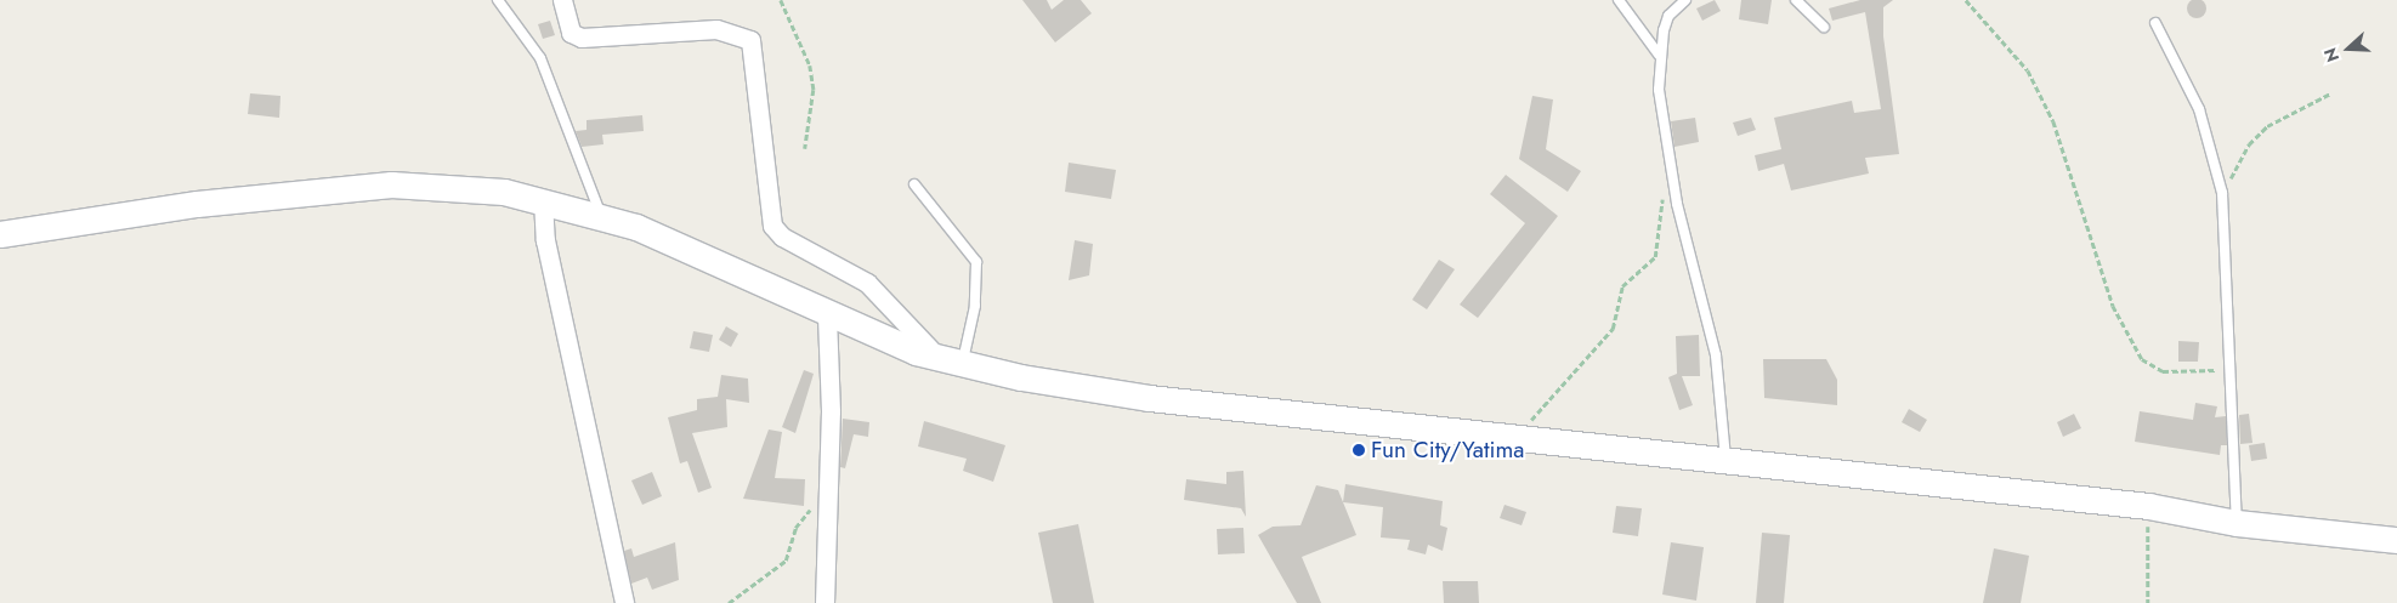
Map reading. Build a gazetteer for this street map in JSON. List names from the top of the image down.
{
  "places": ["Fun City/Yatima"],
  "north": "left"
}
